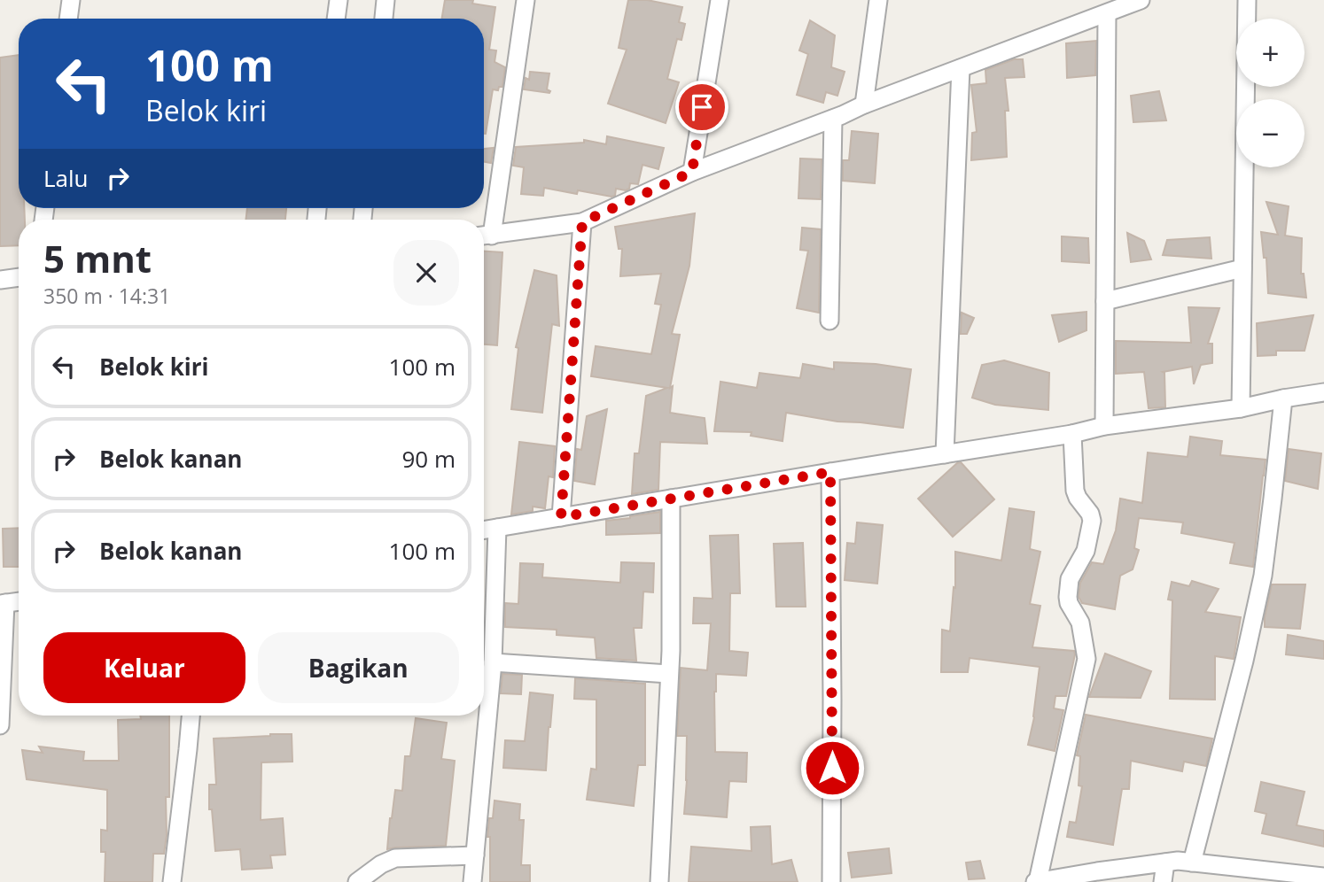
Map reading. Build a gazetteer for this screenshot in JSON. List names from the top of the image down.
{
  "page": {
    "map_buttons": ["+", "−"],
    "turn": ["100 m", "Belok kiri"],
    "then": "Lalu",
    "heading": ["5 mnt", "350 m · 14:31"],
    "list": [
      {
        "name": "Belok kiri",
        "value": "100 m"
      },
      {
        "name": "Belok kanan",
        "value": "90 m"
      },
      {
        "name": "Belok kanan",
        "value": "100 m"
      }
    ],
    "buttons": ["Keluar", "Bagikan"]
  }
}
